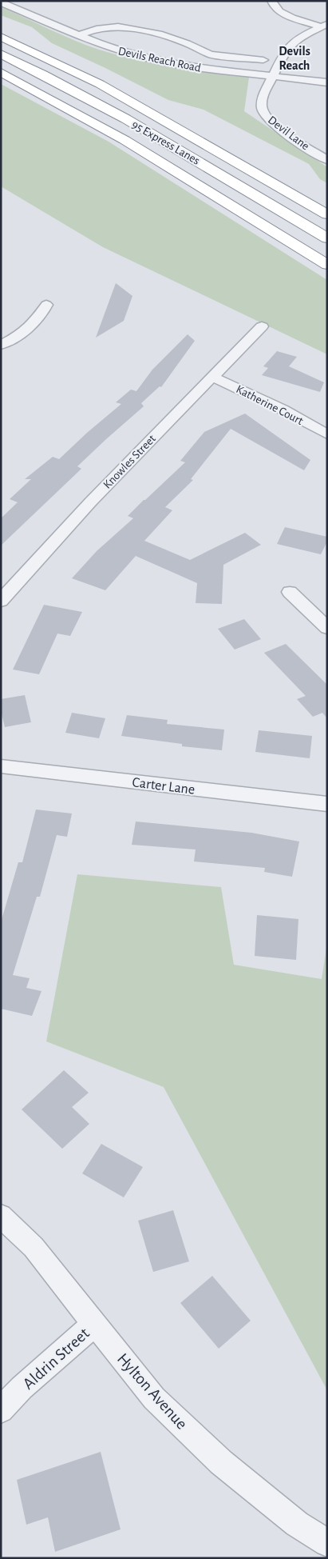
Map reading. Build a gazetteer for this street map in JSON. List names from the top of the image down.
{
  "streets": {
    "highway": ["95 Express Lanes"],
    "street": [
      "Devils Reach Road",
      "Devil Lane",
      "Katherine Court",
      "Knowles Street",
      "Carter Lane",
      "Aldrin Street",
      "Hylton Avenue"
    ]
  },
  "crossings": [
    ["Devils Reach Road", "Devil Lane"],
    ["Katherine Court", "Knowles Street"],
    ["Aldrin Street", "Hylton Avenue"]
  ],
  "districts": ["Devils Reach"]
}
